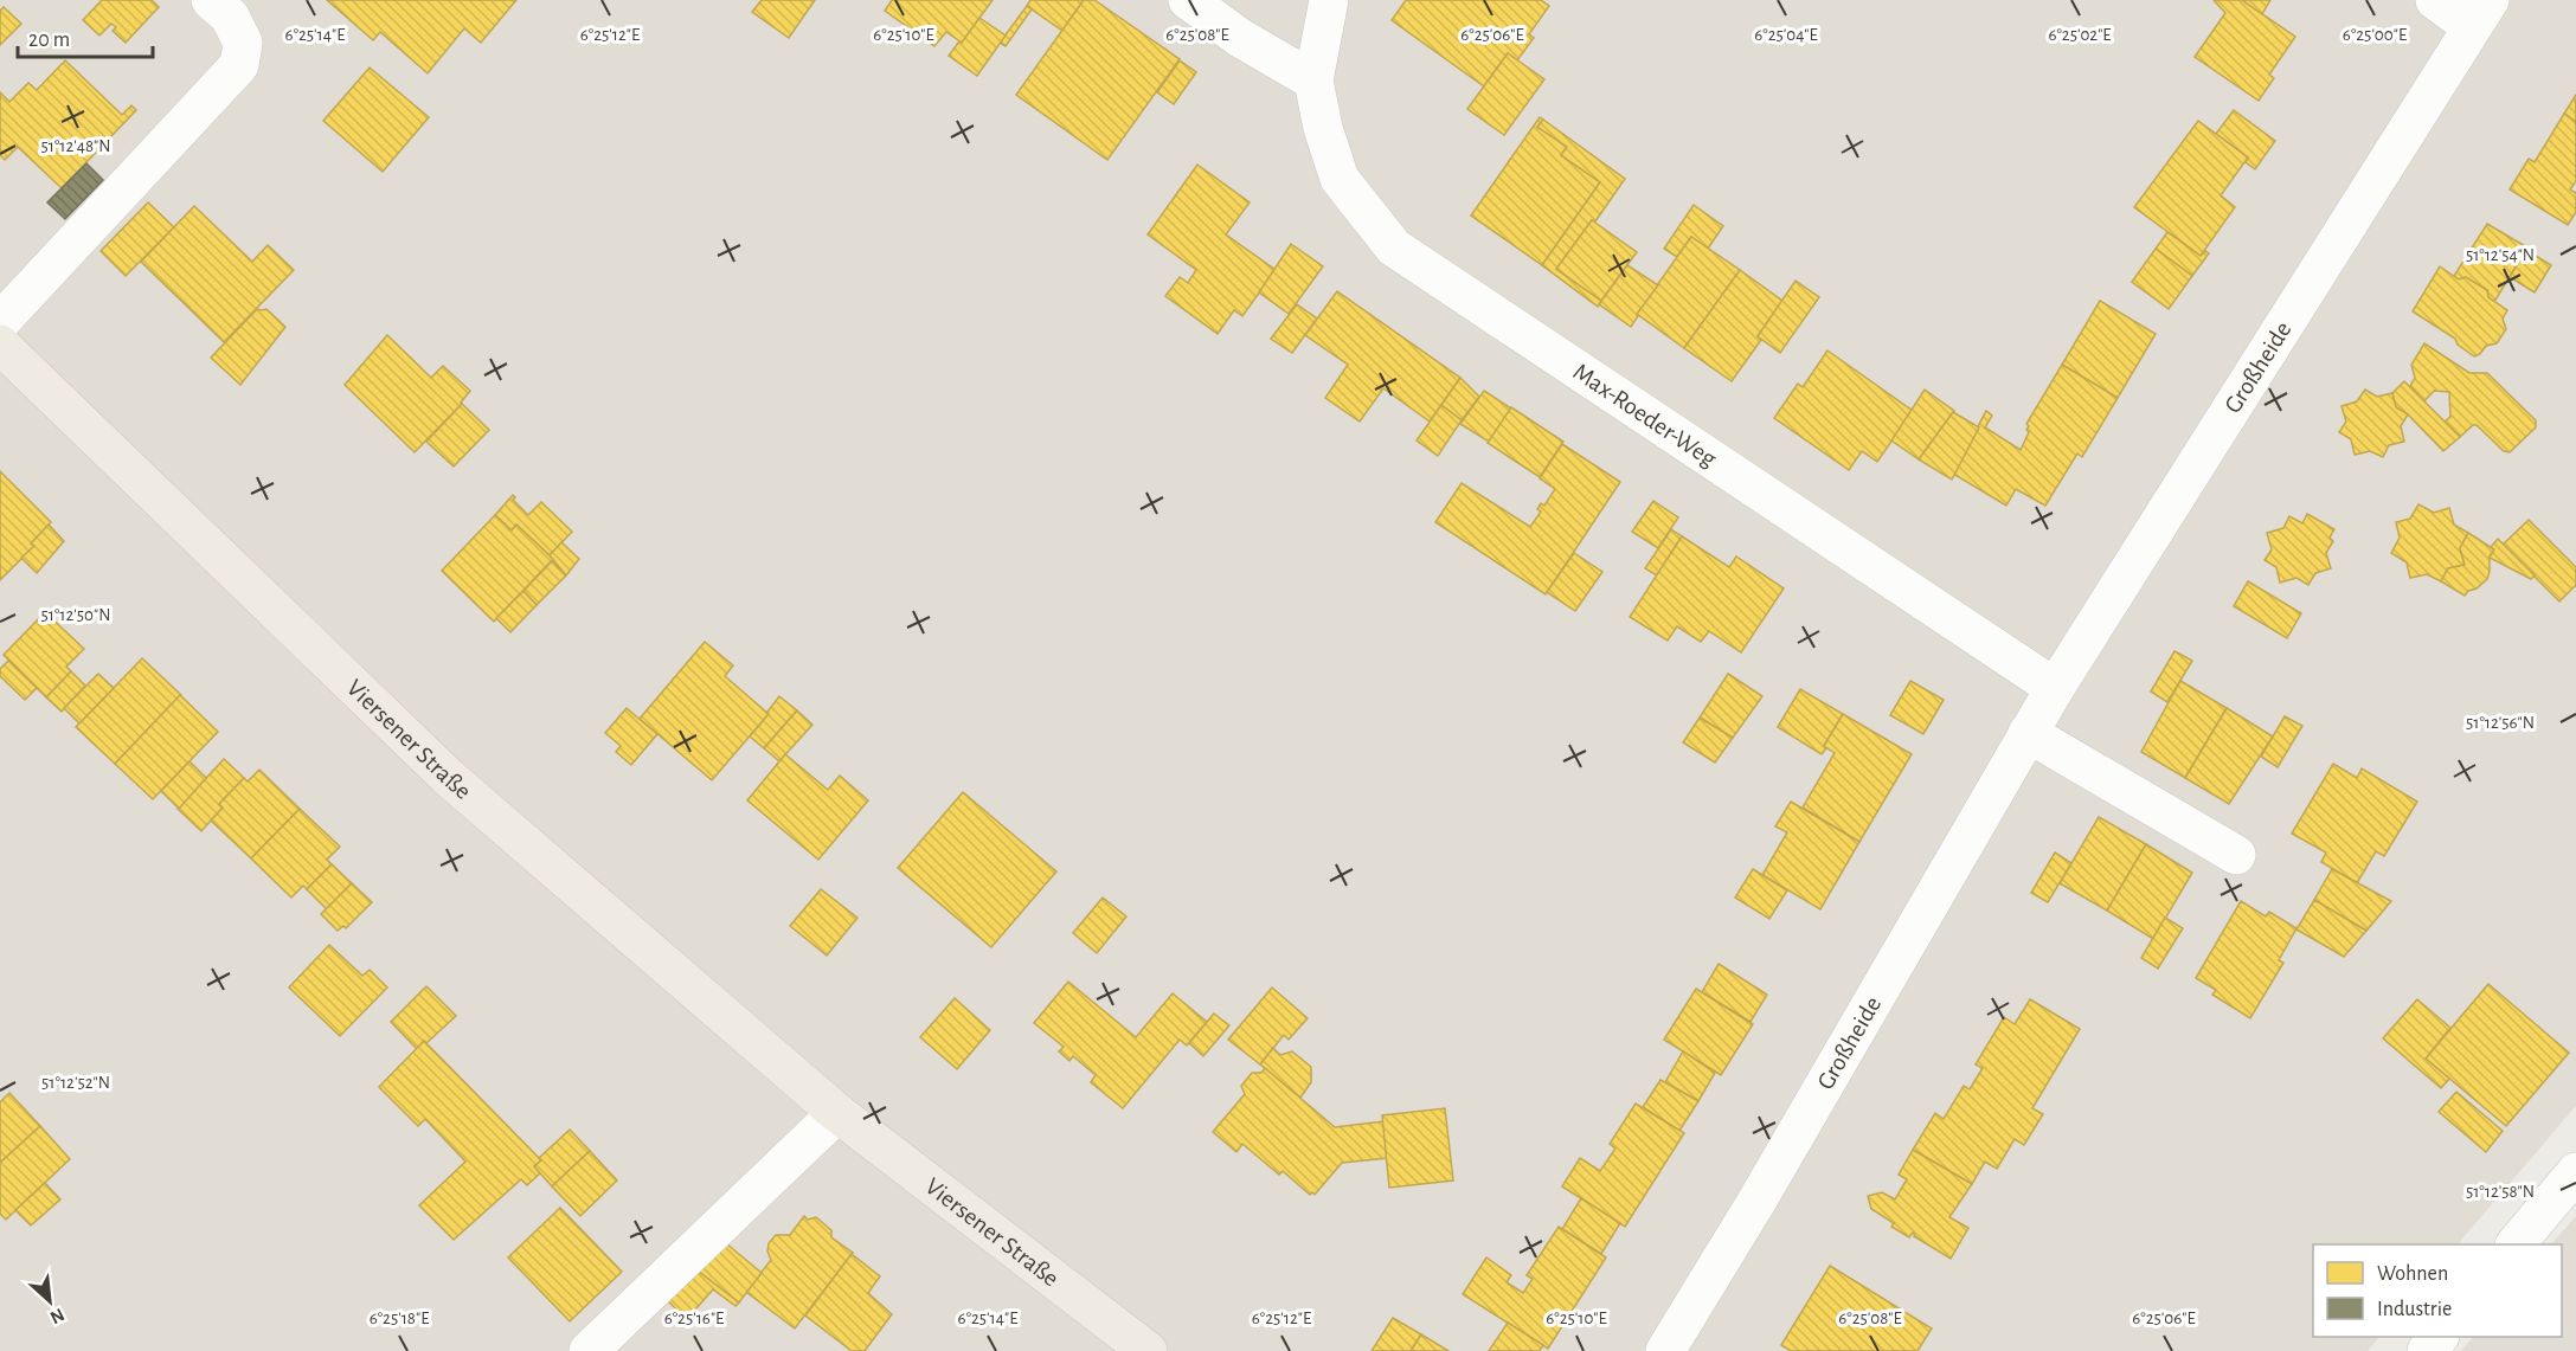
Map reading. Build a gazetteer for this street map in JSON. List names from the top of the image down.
{
  "streets": {
    "main road": ["Viersener Straße"],
    "street": ["Großheide", "Max-Roeder-Weg"]
  },
  "crossings": [
    ["Großheide", "Max-Roeder-Weg"]
  ],
  "legend": ["Wohnen", "Industrie"],
  "scale_bar": "20 m",
  "north": "bottom right",
  "coordinates": [
    "6°25'14\"E",
    "6°25'12\"E",
    "6°25'10\"E",
    "6°25'08\"E",
    "6°25'06\"E",
    "6°25'04\"E",
    "6°25'02\"E",
    "6°25'00\"E",
    "51°12'48\"N",
    "51°12'54\"N",
    "51°12'50\"N",
    "51°12'56\"N",
    "51°12'52\"N",
    "51°12'58\"N",
    "6°25'18\"E",
    "6°25'16\"E"
  ]
}
